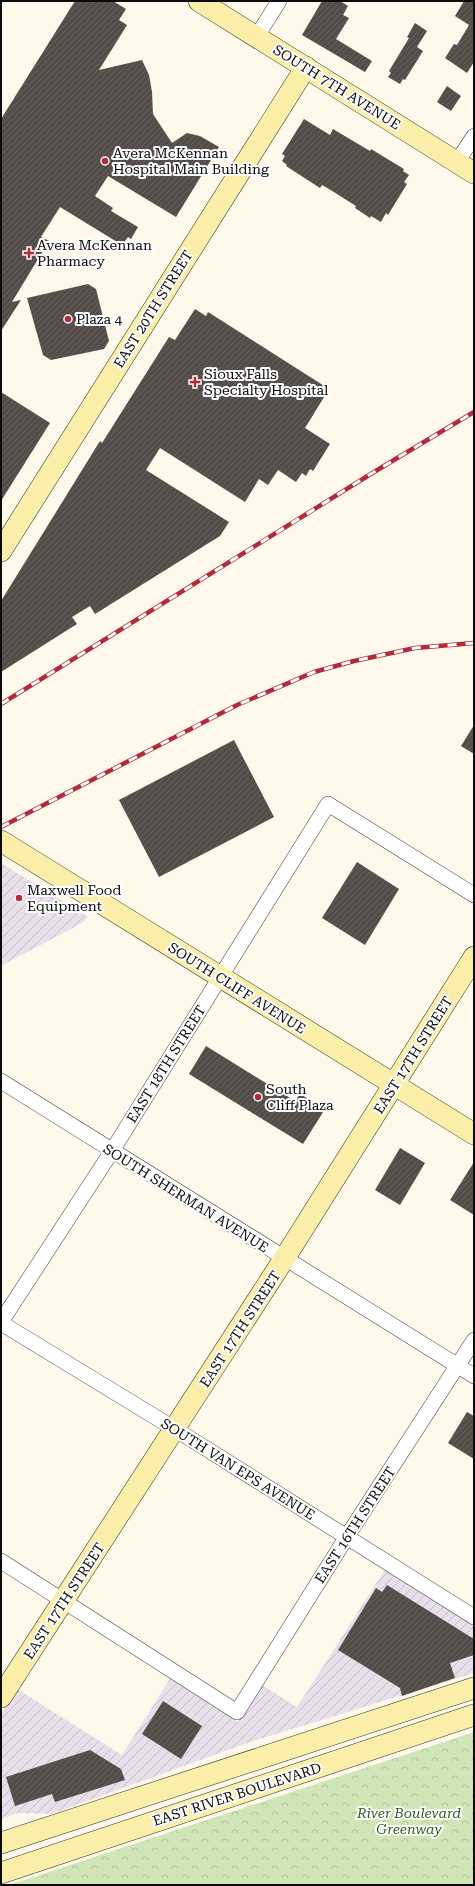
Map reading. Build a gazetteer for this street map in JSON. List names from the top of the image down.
{
  "streets": {
    "street": [
      "SOUTH 7TH AVENUE",
      "EAST 20TH STREET",
      "SOUTH CLIFF AVENUE",
      "EAST 17TH STREET",
      "EAST 18TH STREET",
      "SOUTH SHERMAN AVENUE",
      "SOUTH VAN EPS AVENUE",
      "EAST 16TH STREET",
      "EAST RIVER BOULEVARD"
    ]
  },
  "crossings": [
    ["SOUTH 7TH AVENUE", "EAST 20TH STREET"],
    ["SOUTH CLIFF AVENUE", "EAST 17TH STREET"],
    ["SOUTH CLIFF AVENUE", "EAST 18TH STREET"],
    ["EAST 17TH STREET", "SOUTH SHERMAN AVENUE"],
    ["EAST 17TH STREET", "SOUTH VAN EPS AVENUE"],
    ["EAST 17TH STREET", "EAST 16TH STREET"],
    ["EAST 18TH STREET", "SOUTH SHERMAN AVENUE"],
    ["EAST 18TH STREET", "SOUTH VAN EPS AVENUE"],
    ["SOUTH SHERMAN AVENUE", "EAST 16TH STREET"],
    ["SOUTH VAN EPS AVENUE", "EAST 16TH STREET"]
  ],
  "parks": ["River Boulevard Greenway"],
  "places": {
    "other": [
      "Avera McKennan Hospital Main Building",
      "Plaza 4",
      "Maxwell Food Equipment",
      "South Cliff Plaza"
    ],
    "health": ["Avera McKennan Pharmacy", "Sioux Falls Specialty Hospital"]
  }
}
